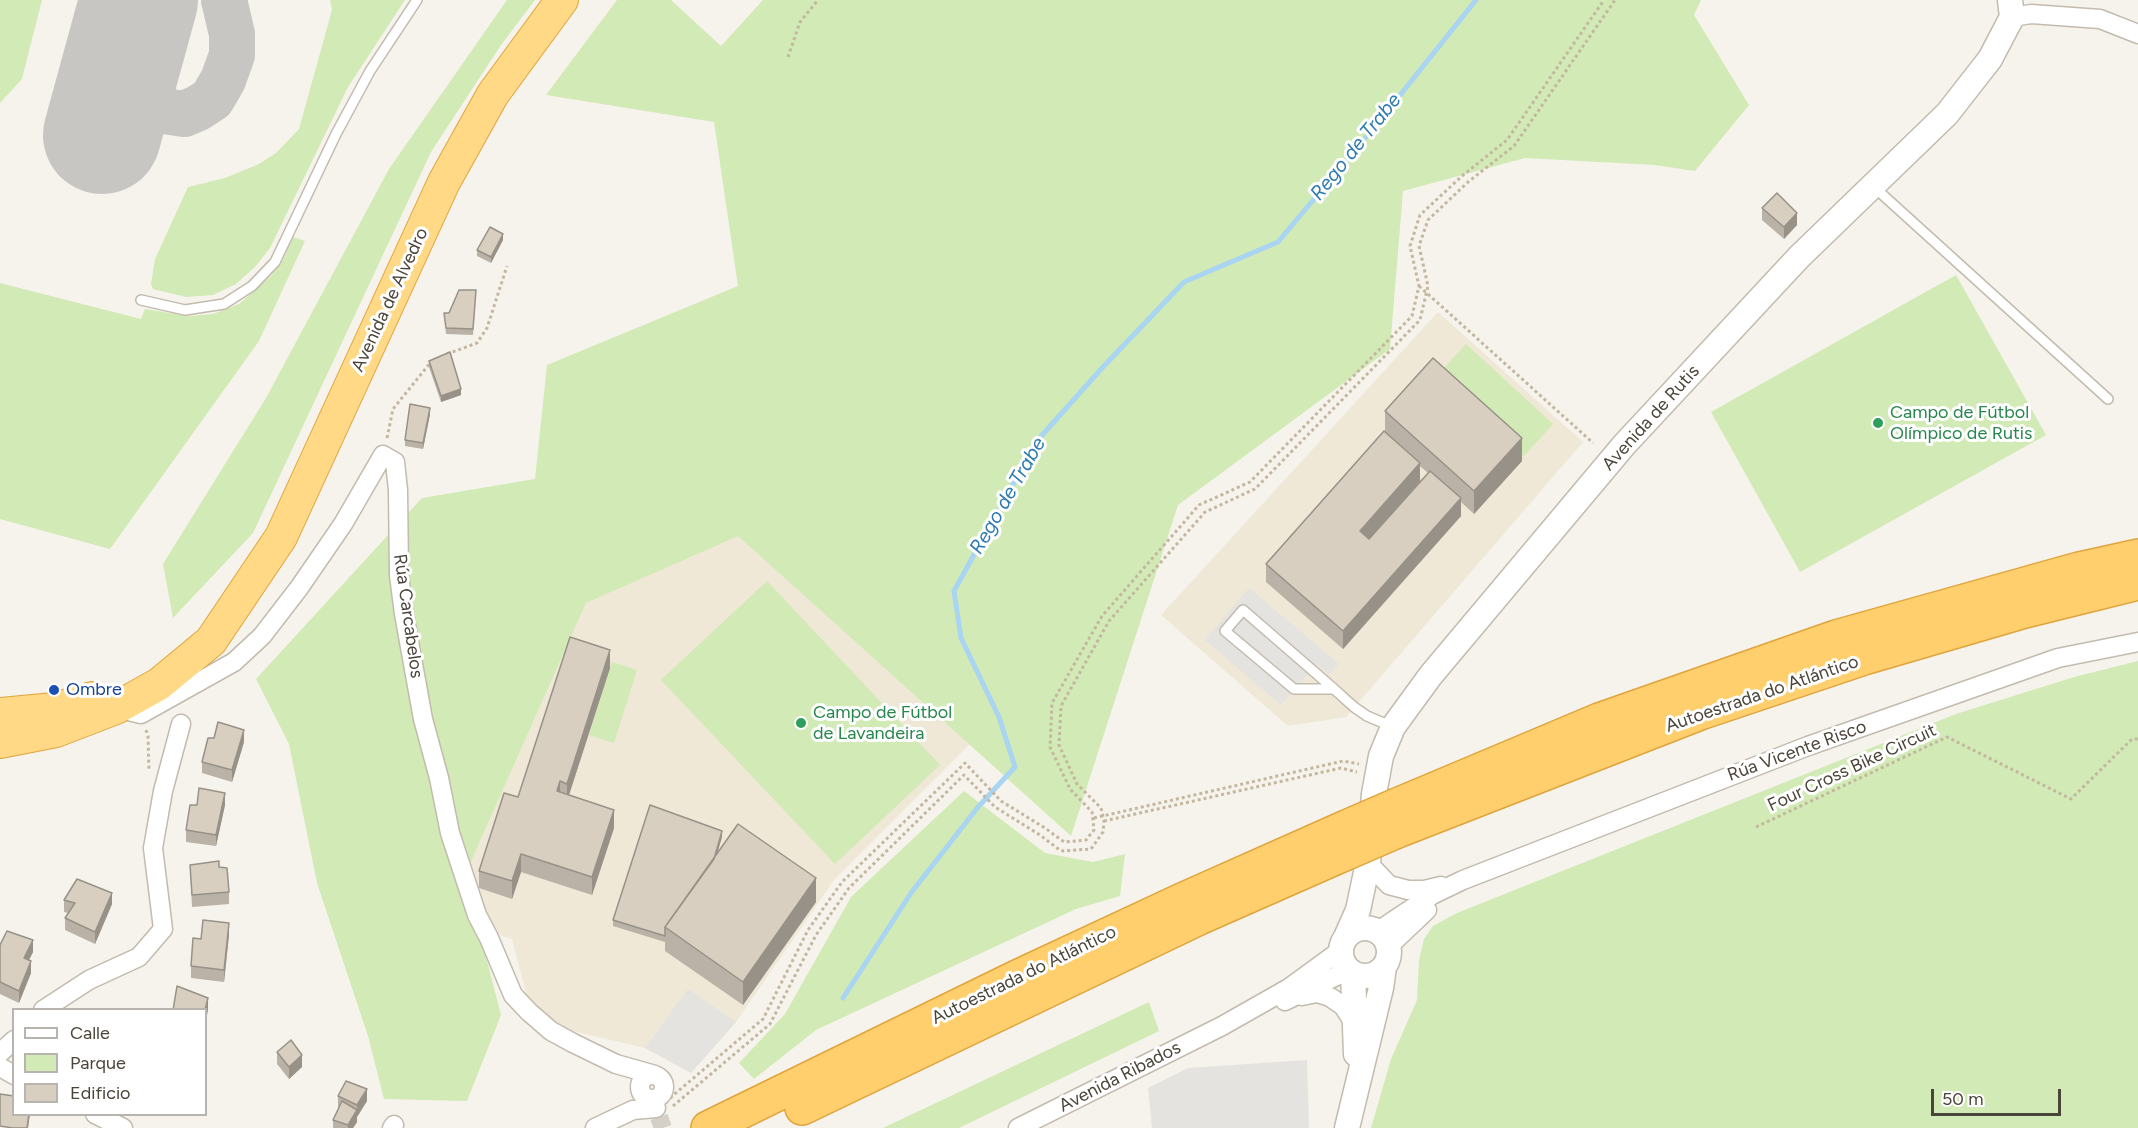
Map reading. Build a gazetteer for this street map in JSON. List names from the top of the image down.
{
  "streets": {
    "highway": ["Avenida de Alvedro", "Autoestrada do Atlántico"],
    "street": [
      "Avenida de Rutis",
      "Rúa Carcabelos",
      "Rúa Vicente Risco",
      "Avenida Ribados"
    ],
    "path": ["Four Cross Bike Circuit"]
  },
  "crossings": [
    ["Avenida de Rutis", "Autoestrada do Atlántico"],
    ["Avenida de Rutis", "Rúa Vicente Risco"],
    ["Avenida de Rutis", "Avenida Ribados"]
  ],
  "water": ["Rego de Trabe"],
  "places": ["Campo de Fútbol Olímpico de Rutis", "Ombre", "Campo de Fútbol de Lavandeira"],
  "legend": ["Calle", "Parque", "Edificio"],
  "scale_bar": "50 m"
}
